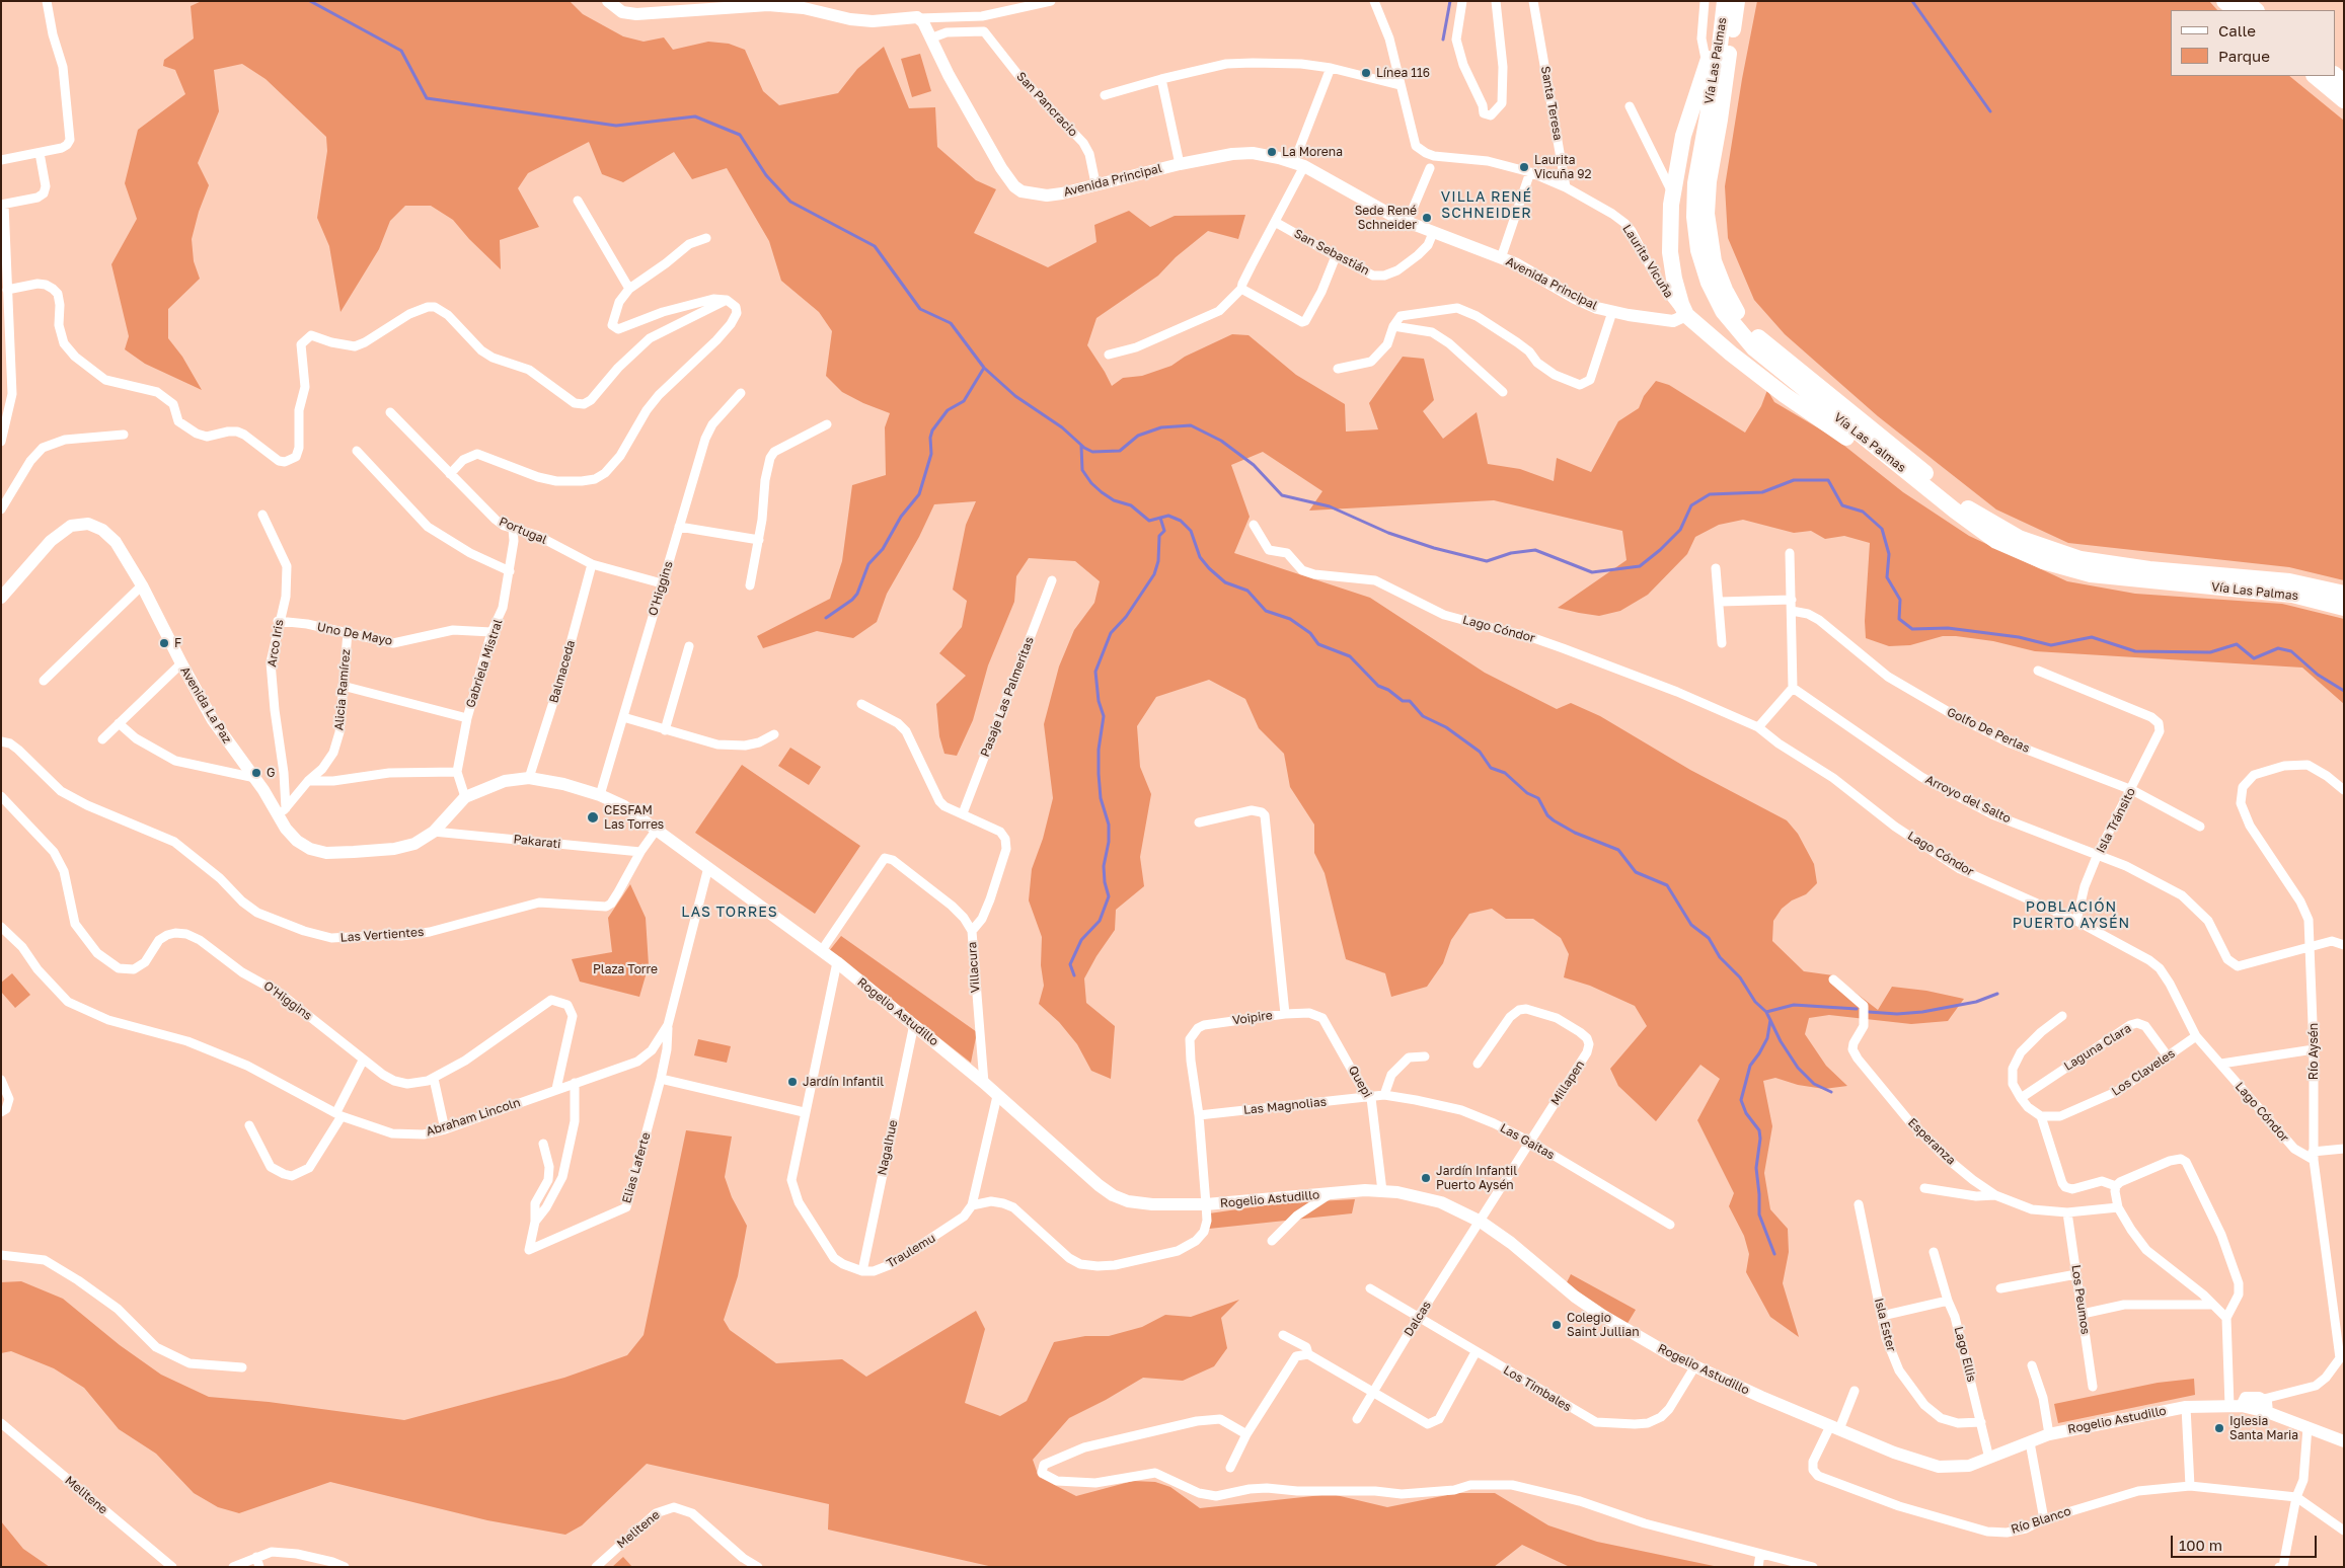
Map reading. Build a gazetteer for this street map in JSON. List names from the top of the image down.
{
  "streets": {
    "highway": ["Vía Las Palmas"],
    "street": [
      "Santa Teresa",
      "San Pancracio",
      "Avenida Principal",
      "San Sebastián",
      "Laurita Vicuña",
      "Portugal",
      "O'Higgins",
      "Lago Cóndor",
      "Uno De Mayo",
      "Arco Iris",
      "Gabriela Mistral",
      "Balmaceda",
      "Alicia Ramírez",
      "Pasaje Las Palmeritas",
      "Avenida La Paz",
      "Golfo De Perlas",
      "Arroyo del Salto",
      "Isla Tránsito",
      "Pakarati",
      "Las Vertientes",
      "Villacura",
      "Rogelio Astudillo",
      "Voipire",
      "Laguna Clara",
      "Río Aysén",
      "Los Claveles",
      "Quepi",
      "Millapen",
      "Las Magnolias",
      "Abraham Lincoln",
      "Las Gaitas",
      "Esperanza",
      "Nagalhue",
      "Elias Laferte",
      "Traulemu",
      "Los Peumos",
      "Dalcas",
      "Isla Ester",
      "Lago Ellis",
      "Los Timbales",
      "Melitene",
      "Río Blanco"
    ]
  },
  "crossings": [
    ["Santa Teresa", "Laurita Vicuña"],
    ["San Pancracio", "Avenida Principal"],
    ["Avenida Principal", "San Sebastián"],
    ["Avenida Principal", "Laurita Vicuña"],
    ["Portugal", "O'Higgins"],
    ["Portugal", "Gabriela Mistral"],
    ["Portugal", "Balmaceda"],
    ["O'Higgins", "Rogelio Astudillo"],
    ["O'Higgins", "Abraham Lincoln"],
    ["Lago Cóndor", "Isla Tránsito"],
    ["Lago Cóndor", "Río Aysén"],
    ["Lago Cóndor", "Los Claveles"],
    ["Uno De Mayo", "Arco Iris"],
    ["Uno De Mayo", "Gabriela Mistral"],
    ["Uno De Mayo", "Alicia Ramírez"],
    ["Arco Iris", "Alicia Ramírez"],
    ["Arco Iris", "Avenida La Paz"],
    ["Gabriela Mistral", "Rogelio Astudillo"],
    ["Balmaceda", "Rogelio Astudillo"],
    ["Alicia Ramírez", "Avenida La Paz"],
    ["Pasaje Las Palmeritas", "Villacura"],
    ["Avenida La Paz", "Pakarati"],
    ["Avenida La Paz", "Rogelio Astudillo"],
    ["Golfo De Perlas", "Isla Tránsito"],
    ["Arroyo del Salto", "Isla Tránsito"],
    ["Arroyo del Salto", "Río Aysén"],
    ["Pakarati", "Las Vertientes"],
    ["Pakarati", "Rogelio Astudillo"],
    ["Las Vertientes", "Rogelio Astudillo"],
    ["Villacura", "Rogelio Astudillo"],
    ["Rogelio Astudillo", "Voipire"],
    ["Rogelio Astudillo", "Quepi"],
    ["Rogelio Astudillo", "Millapen"],
    ["Rogelio Astudillo", "Abraham Lincoln"],
    ["Rogelio Astudillo", "Nagalhue"],
    ["Rogelio Astudillo", "Dalcas"],
    ["Rogelio Astudillo", "Lago Ellis"],
    ["Rogelio Astudillo", "Los Timbales"],
    ["Rogelio Astudillo", "Río Blanco"],
    ["Voipire", "Quepi"],
    ["Voipire", "Las Magnolias"],
    ["Laguna Clara", "Los Claveles"],
    ["Quepi", "Las Magnolias"],
    ["Quepi", "Las Gaitas"],
    ["Millapen", "Las Gaitas"],
    ["Millapen", "Dalcas"],
    ["Las Magnolias", "Las Gaitas"],
    ["Abraham Lincoln", "Elias Laferte"],
    ["Esperanza", "Los Peumos"],
    ["Nagalhue", "Traulemu"],
    ["Dalcas", "Los Timbales"],
    ["Isla Ester", "Lago Ellis"]
  ],
  "districts": ["VILLA RENÉ SCHNEIDER", "POBLACIÓN PUERTO AYSÉN", "LAS TORRES"],
  "parks": ["Plaza Torre"],
  "places": [
    "Línea 116",
    "La Morena",
    "Laurita Vicuña 92",
    "Sede René Schneider",
    "F",
    "G",
    "CESFAM Las Torres",
    "Jardín Infantil",
    "Jardín Infantil Puerto Aysén",
    "Colegio Saint Jullian",
    "Iglesia Santa Maria"
  ],
  "legend": ["Calle", "Parque"],
  "scale_bar": "100 m"
}
